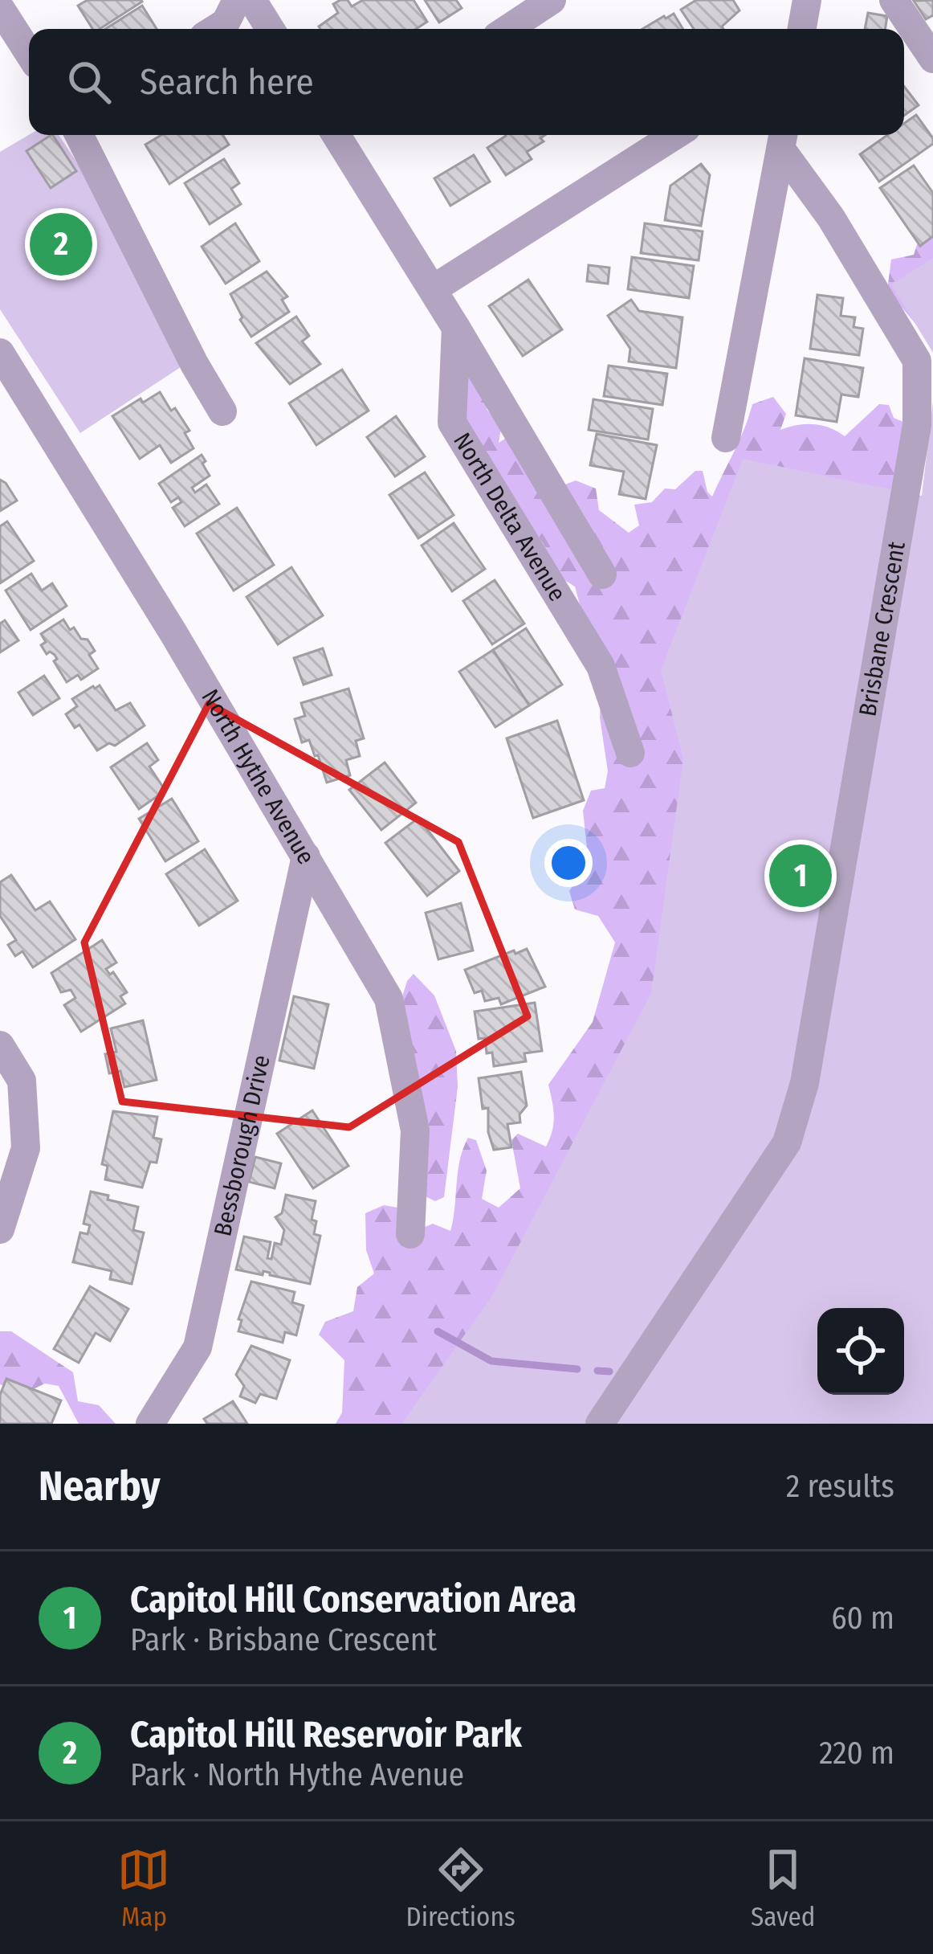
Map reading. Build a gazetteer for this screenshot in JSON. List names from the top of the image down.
{
  "streets": {
    "street": [
      "North Delta Avenue",
      "Brisbane Crescent",
      "North Hythe Avenue",
      "Bessborough Drive"
    ]
  },
  "crossings": [
    ["North Hythe Avenue", "Bessborough Drive"]
  ],
  "page": {
    "search": "Search here",
    "pins": ["2", "1"],
    "heading": ["Nearby", "2 results"],
    "list": [
      {
        "mark": "1",
        "name": "Capitol Hill Conservation Area",
        "note": "Park · Brisbane Crescent",
        "value": "60 m"
      },
      {
        "mark": "2",
        "name": "Capitol Hill Reservoir Park",
        "note": "Park · North Hythe Avenue",
        "value": "220 m"
      }
    ],
    "nav": ["Map", "Directions", "Saved"]
  }
}
